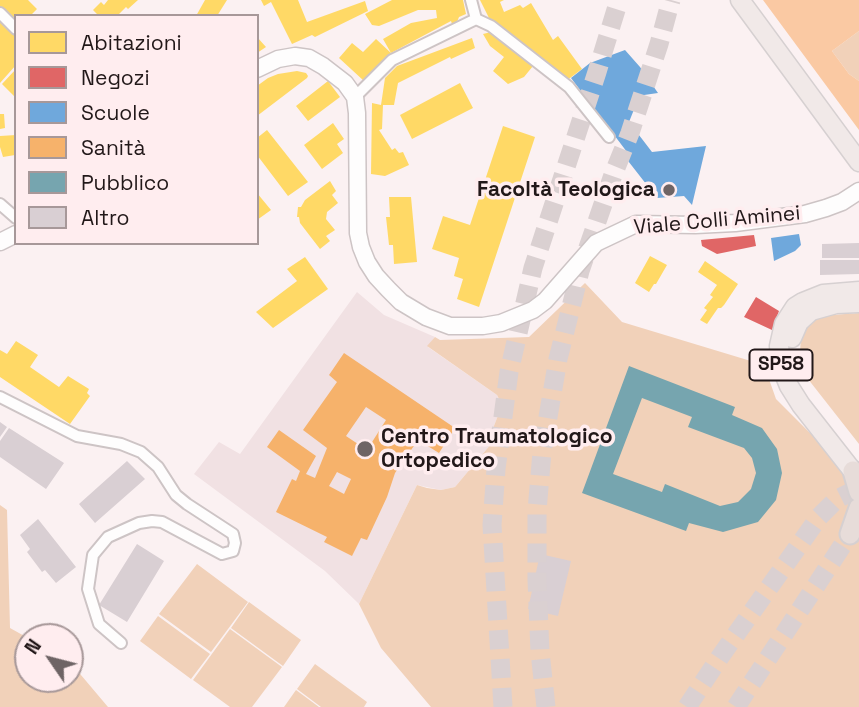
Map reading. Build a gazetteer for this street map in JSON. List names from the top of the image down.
{
  "streets": {
    "main road": ["Viale Colli Aminei", "SP58"]
  },
  "places": ["Facoltà Teologica", "Centro Traumatologico Ortopedico"],
  "legend": [
    "Abitazioni",
    "Negozi",
    "Scuole",
    "Sanità",
    "Pubblico",
    "Altro"
  ],
  "north": "top left"
}
